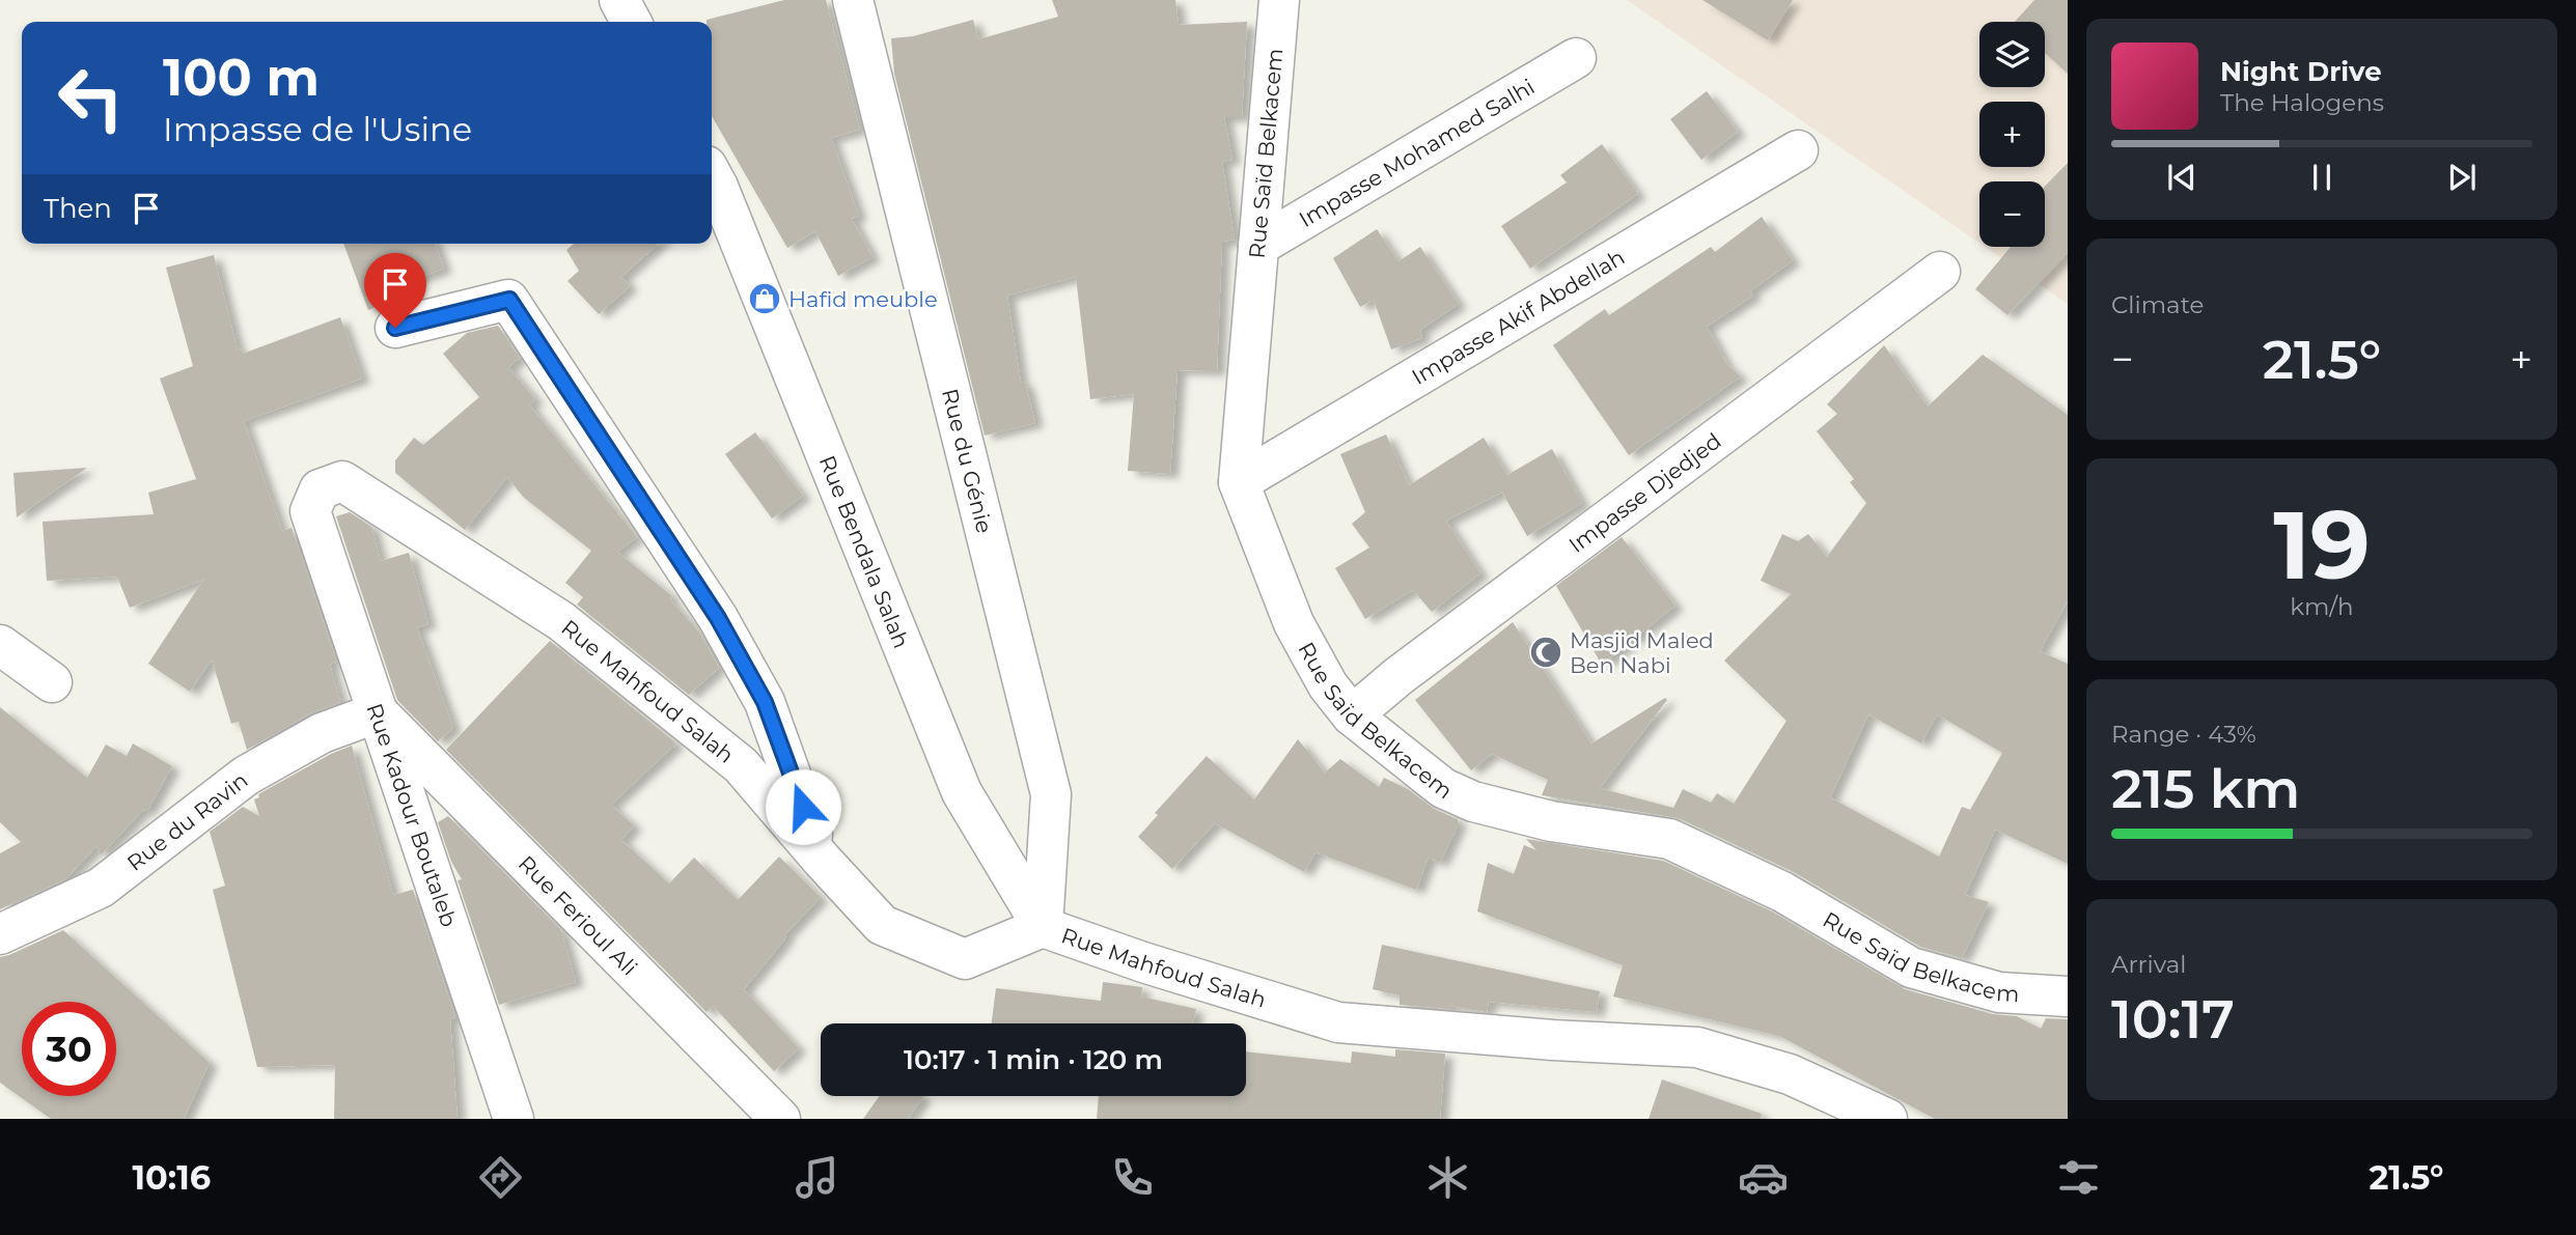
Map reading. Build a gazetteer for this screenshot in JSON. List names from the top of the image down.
{
  "streets": {
    "street": [
      "Impasse Mohamed Salhi",
      "Rue Saïd Belkacem",
      "Impasse Akif Abdellah",
      "Rue du Génie",
      "Impasse Djedjed",
      "Rue Bendala Salah",
      "Rue Mahfoud Salah",
      "Rue Kadour Boutaleb",
      "Rue du Ravin",
      "Rue Ferioul Ali"
    ]
  },
  "crossings": [
    ["Impasse Mohamed Salhi", "Rue Saïd Belkacem"],
    ["Rue Saïd Belkacem", "Impasse Akif Abdellah"],
    ["Rue Saïd Belkacem", "Impasse Djedjed"],
    ["Rue du Génie", "Rue Bendala Salah"],
    ["Rue du Génie", "Rue Mahfoud Salah"],
    ["Rue Bendala Salah", "Rue Mahfoud Salah"],
    ["Rue Mahfoud Salah", "Rue Kadour Boutaleb"],
    ["Rue Kadour Boutaleb", "Rue du Ravin"],
    ["Rue Kadour Boutaleb", "Rue Ferioul Ali"],
    ["Rue du Ravin", "Rue Ferioul Ali"]
  ],
  "places": {
    "shop": ["Hafid meuble"],
    "mosque": ["Masjid Maled Ben Nabi"]
  },
  "page": {
    "map_buttons": ["+", "−"],
    "turn": ["100 m", "Impasse de l'Usine"],
    "song": ["Night Drive", "The Halogens"],
    "then": "Then",
    "tile": [
      "Climate",
      ["19", "km/h"],
      ["Range · 43%", "215 km"],
      ["Arrival", "10:17"]
    ],
    "heat": ["−", "21.5°", "+"],
    "limit": "30",
    "trip": "10:17 · 1 min · 120 m",
    "tabs": ["10:16", "21.5°"]
  }
}
